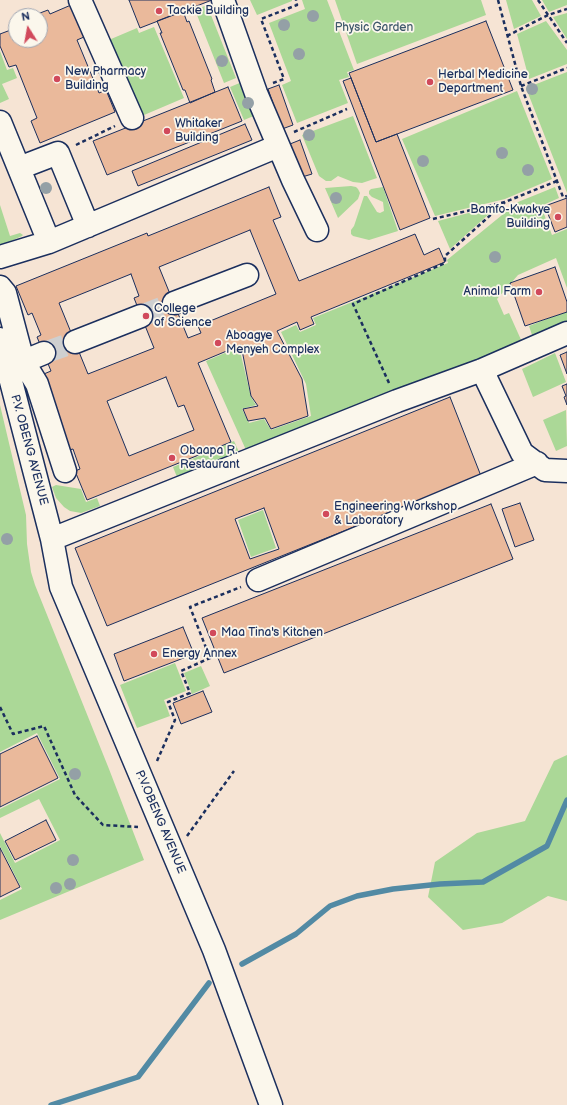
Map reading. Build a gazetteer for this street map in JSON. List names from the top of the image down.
{
  "streets": {
    "street": ["P.V. OBENG AVENUE", "P.V.OBENG AVENUE"]
  },
  "crossings": [
    ["P.V. OBENG AVENUE", "P.V.OBENG AVENUE"]
  ],
  "parks": ["Physic Garden"],
  "places": [
    "Tackie Building",
    "New Pharmacy Building",
    "Herbal Medicine Department",
    "Whitaker Building",
    "Bamfo-Kwakye Building",
    "Animal Farm",
    "College of Science",
    "Aboagye Menyeh Complex",
    "Obaapa R. Restaurant",
    "Engineering Workshop & Laboratory",
    "Maa Tina's Kitchen",
    "Energy Annex"
  ],
  "north": "top"
}
